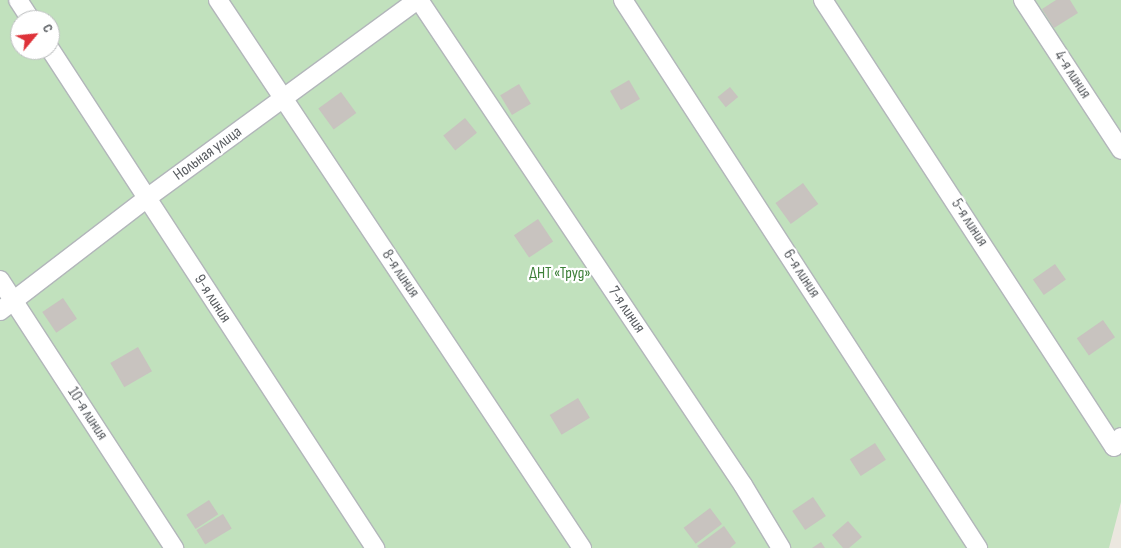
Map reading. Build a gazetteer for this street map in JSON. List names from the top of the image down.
{
  "streets": {
    "street": [
      "4-я линия",
      "Нольная улица",
      "5-я линия",
      "8-я линия",
      "6-я линия",
      "9-я линия",
      "7-я линия",
      "10-я линия"
    ]
  },
  "crossings": [
    ["Нольная улица", "8-я линия"],
    ["Нольная улица", "9-я линия"],
    ["Нольная улица", "7-я линия"],
    ["Нольная улица", "10-я линия"]
  ],
  "parks": ["ДНТ «Труд»"],
  "north": "top right"
}
